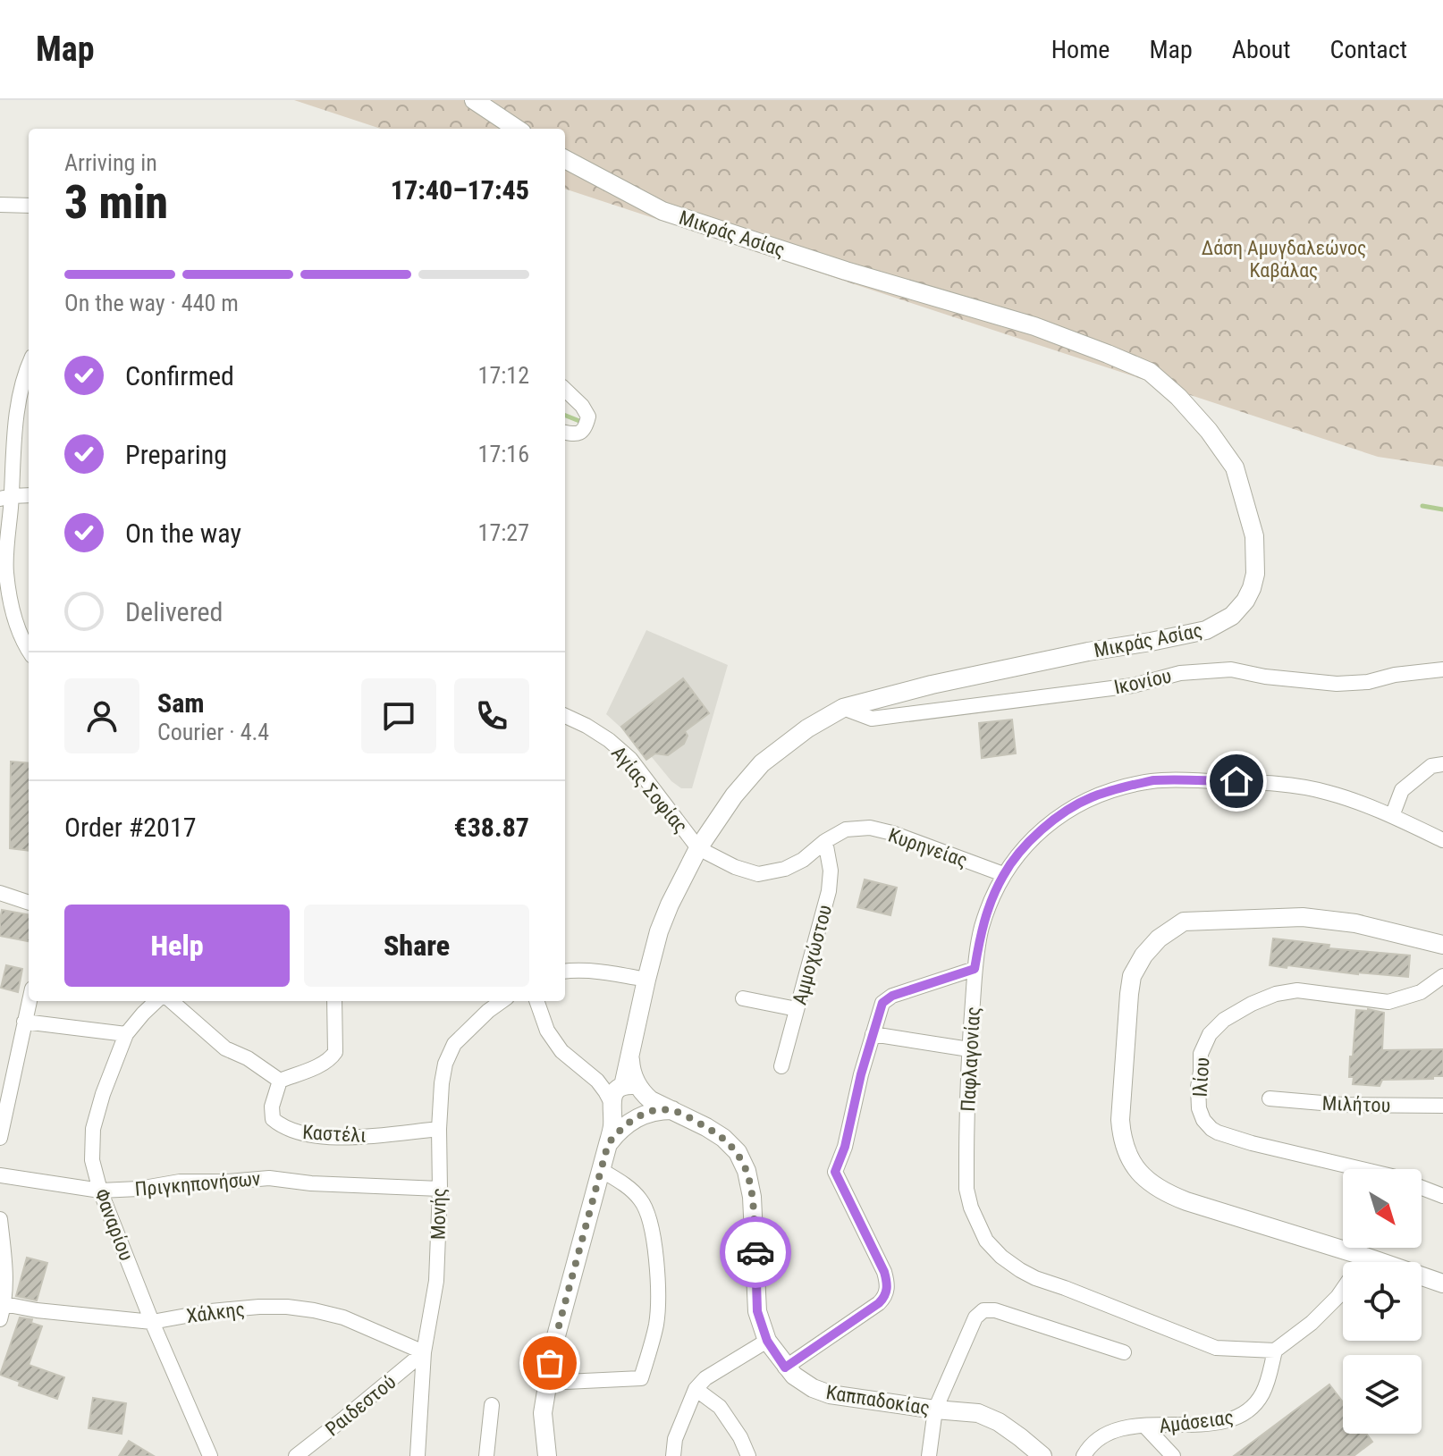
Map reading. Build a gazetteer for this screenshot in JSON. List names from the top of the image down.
{
  "streets": {
    "street": [
      "Μικράς Ασίας",
      "Ικονίου",
      "Αγίας Σοφίας",
      "Κυρηνείας",
      "Αμμοχώστου",
      "Παφλαγονίας",
      "Ιλίου",
      "Μιλήτου",
      "Καστέλι",
      "Πριγκηπονήσων",
      "Μονής",
      "Φαναρίου",
      "Χάλκης",
      "Καππαδοκίας",
      "Ραιδεστού",
      "Αμάσειας"
    ]
  },
  "crossings": [
    ["Μικράς Ασίας", "Ικονίου"],
    ["Μικράς Ασίας", "Αγίας Σοφίας"],
    ["Μικράς Ασίας", "Κυρηνείας"],
    ["Μικράς Ασίας", "Καππαδοκίας"],
    ["Αγίας Σοφίας", "Κυρηνείας"],
    ["Κυρηνείας", "Αμμοχώστου"],
    ["Κυρηνείας", "Παφλαγονίας"],
    ["Παφλαγονίας", "Αμάσειας"],
    ["Καστέλι", "Μονής"],
    ["Πριγκηπονήσων", "Μονής"],
    ["Πριγκηπονήσων", "Φαναρίου"],
    ["Μονής", "Χάλκης"],
    ["Μονής", "Ραιδεστού"],
    ["Φαναρίου", "Χάλκης"],
    ["Χάλκης", "Ραιδεστού"]
  ],
  "parks": ["Δάση Αμυγδαλεώνος Καβάλας"],
  "north": "bottom right",
  "page": {
    "header": "Map",
    "nav": [
      "Home",
      "Map",
      "About",
      "Contact"
    ],
    "heading": ["3 min", "Arriving in", "17:40–17:45"],
    "panel": [
      "Sam",
      "Courier · 4.4",
      "Order #2017",
      "€38.87"
    ],
    "bar": "On the way · 440 m",
    "list": [
      ["Confirmed", "17:12"],
      ["Preparing", "17:16"],
      ["On the way", "17:27"],
      "Delivered"
    ],
    "buttons": ["Help", "Share"]
  }
}
